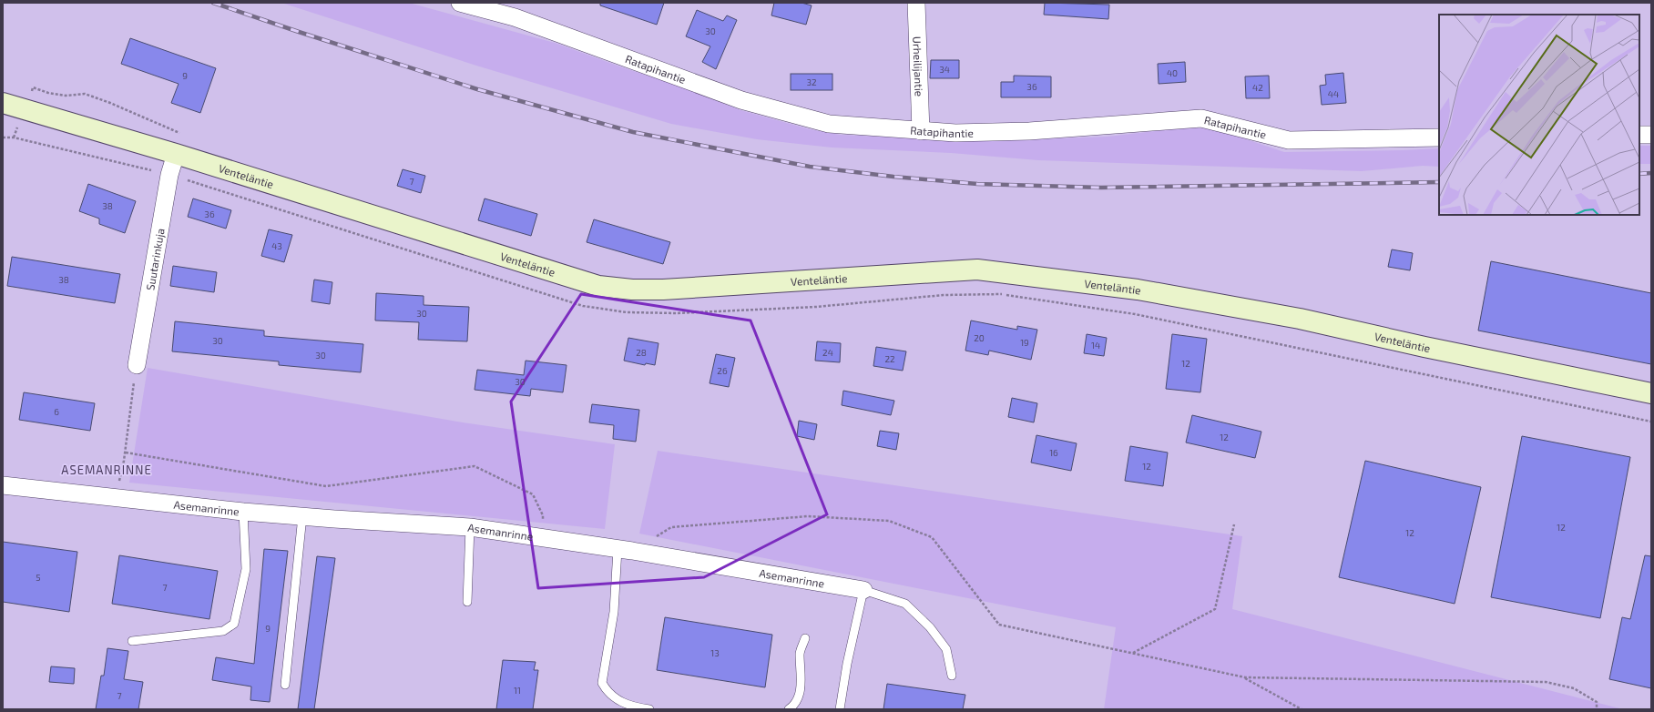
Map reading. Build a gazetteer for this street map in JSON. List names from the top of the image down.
{
  "streets": {
    "street": [
      "Urheilijantie",
      "Ratapihantie",
      "Venteläntie",
      "Suutarinkuja",
      "Asemanrinne"
    ]
  },
  "crossings": [
    ["Urheilijantie", "Ratapihantie"],
    ["Venteläntie", "Suutarinkuja"]
  ],
  "districts": ["ASEMANRINNE"],
  "house_numbers": [
    "30",
    "34",
    "40",
    "9",
    "32",
    "36",
    "42",
    "44",
    "7",
    "38",
    "36",
    "43",
    "38",
    "30",
    "20",
    "30",
    "19",
    "14",
    "28",
    "24",
    "30",
    "22",
    "12",
    "26",
    "30",
    "6",
    "12",
    "16",
    "12",
    "12",
    "12",
    "5",
    "7",
    "9",
    "13",
    "11",
    "7"
  ]
}
